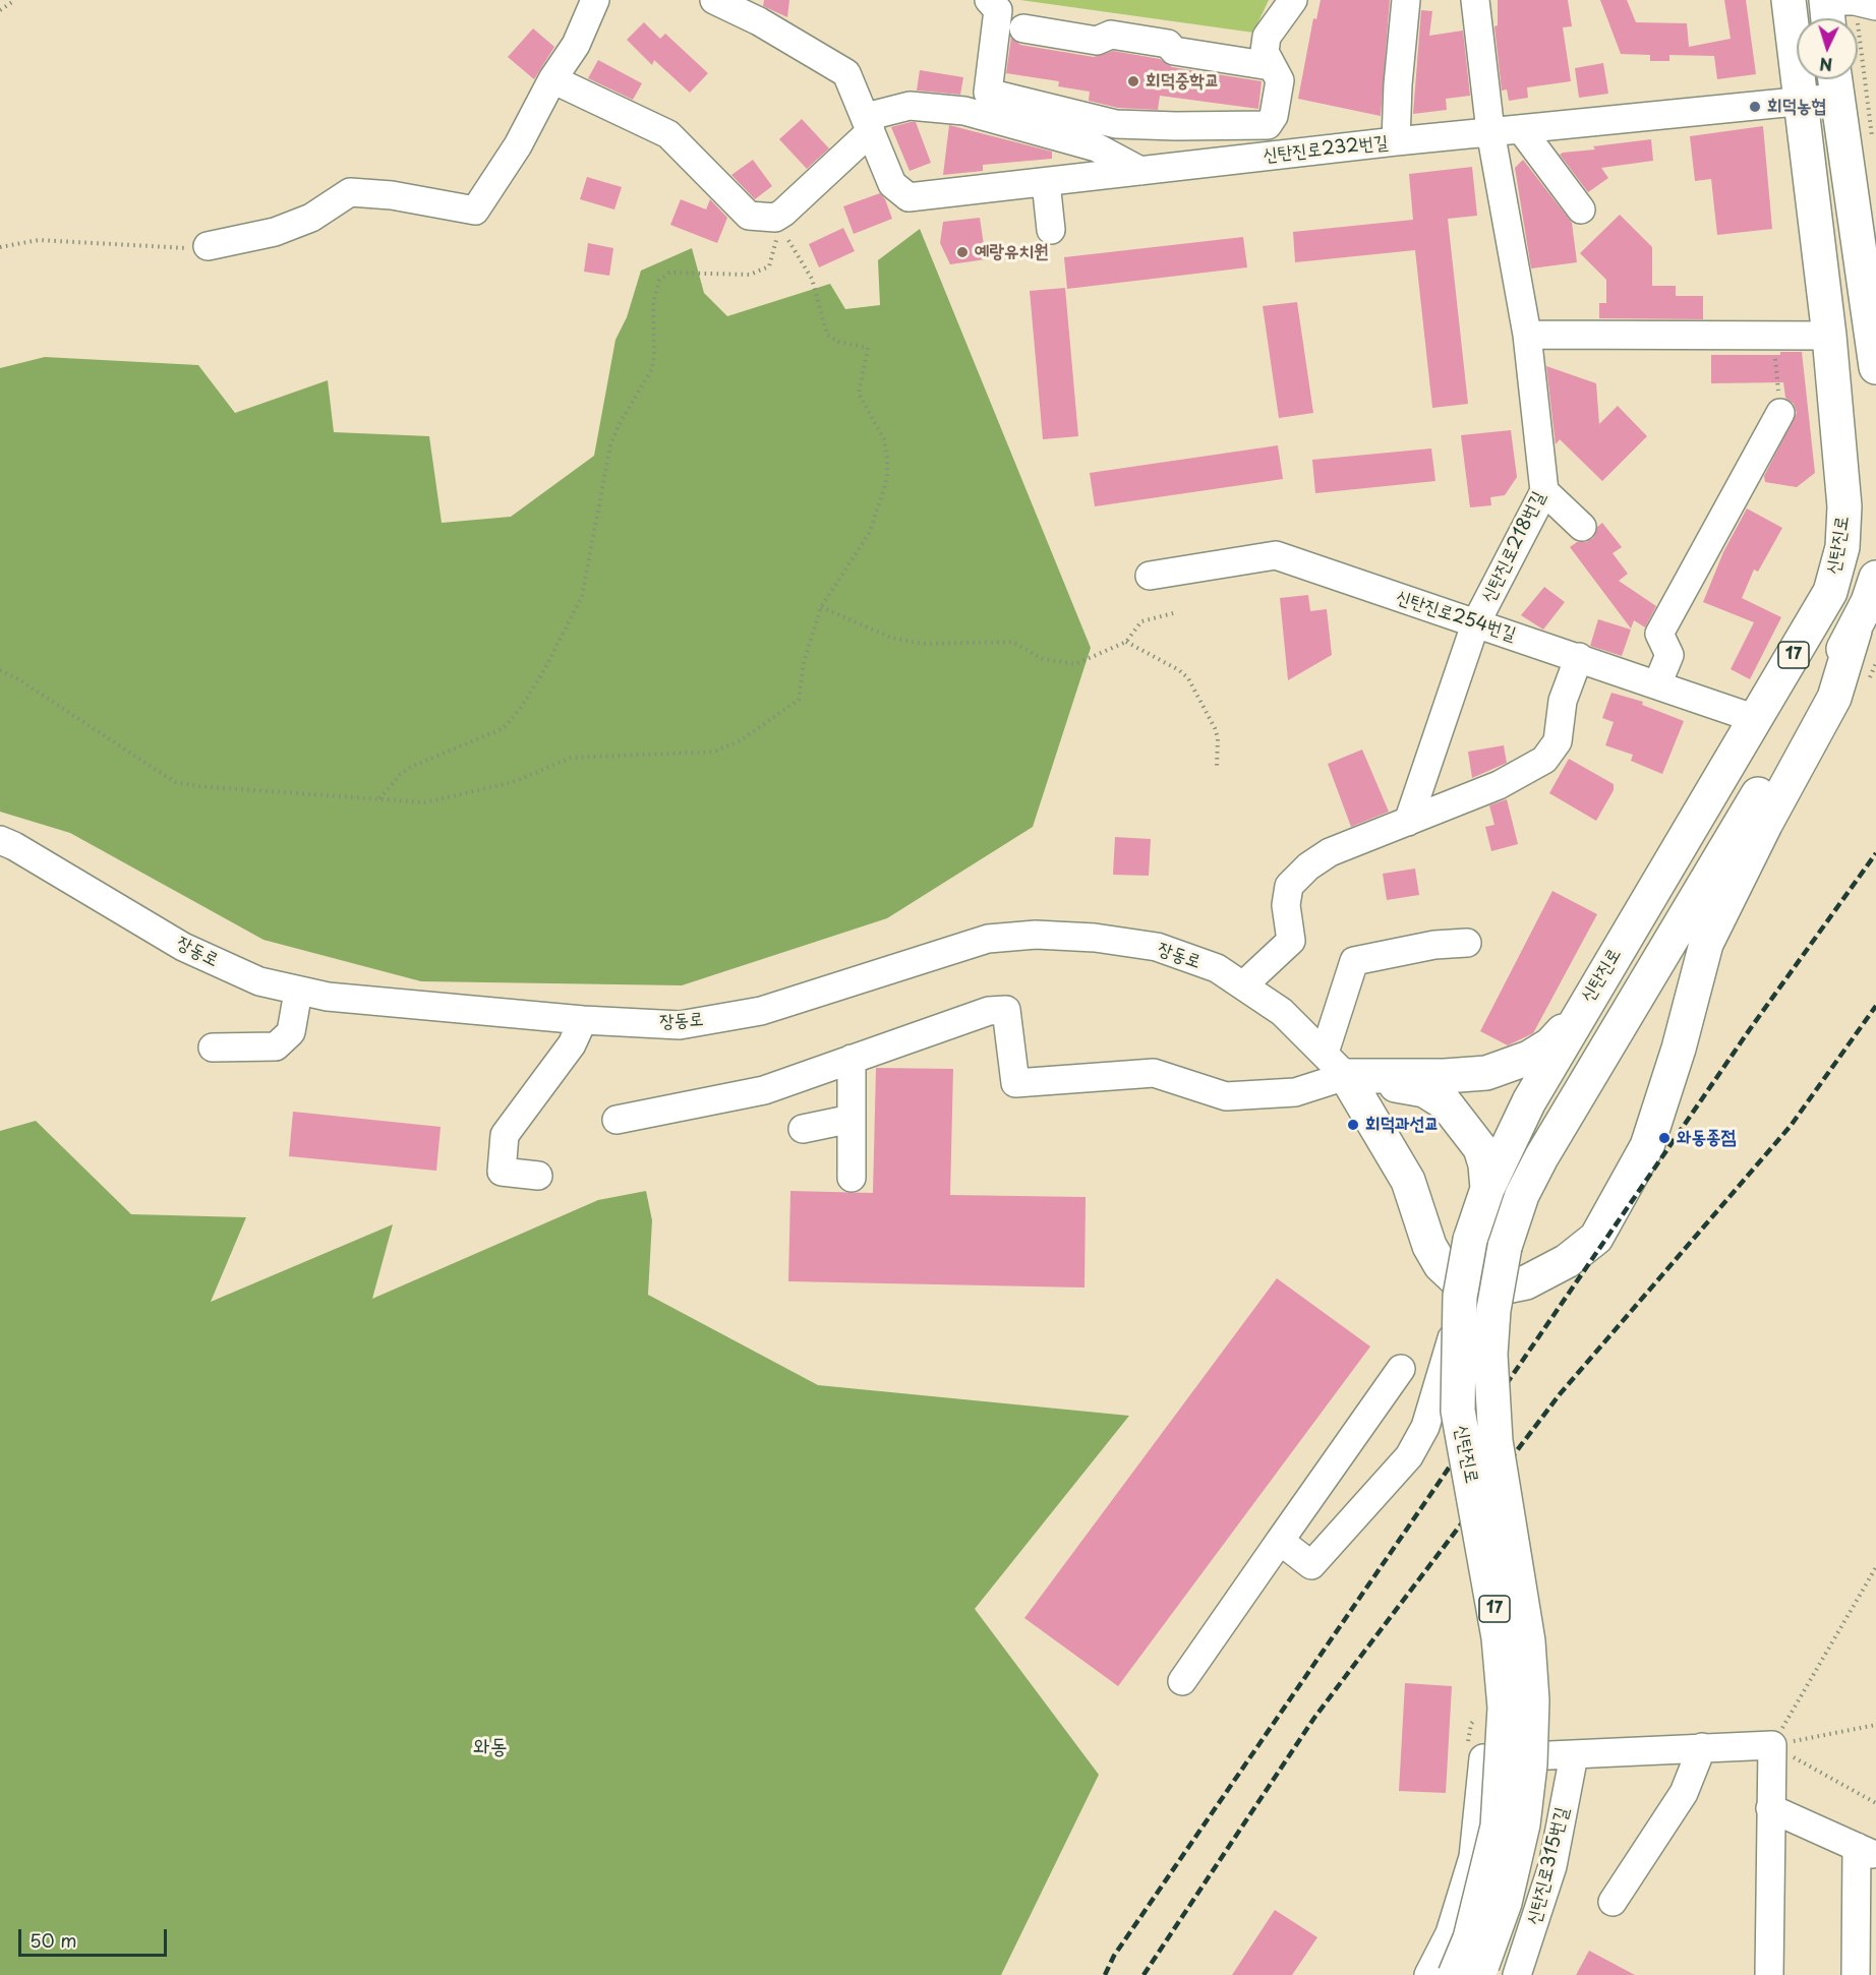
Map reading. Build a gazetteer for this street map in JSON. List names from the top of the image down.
{
  "streets": {
    "main road": ["신탄진로", "17"],
    "street": [
      "신탄진로232번길",
      "신탄진로218번길",
      "신탄진로254번길",
      "장동로",
      "신탄진로315번길"
    ]
  },
  "crossings": [
    ["신탄진로232번길", "신탄진로"],
    ["신탄진로232번길", "신탄진로218번길"],
    ["신탄진로", "신탄진로254번길"],
    ["신탄진로218번길", "신탄진로254번길"]
  ],
  "districts": ["와동"],
  "places": [
    "회덕중학교",
    "회덕농협",
    "예랑유치원",
    "회덕과선교",
    "와동종점"
  ],
  "scale_bar": "50 m",
  "north": "bottom"
}
